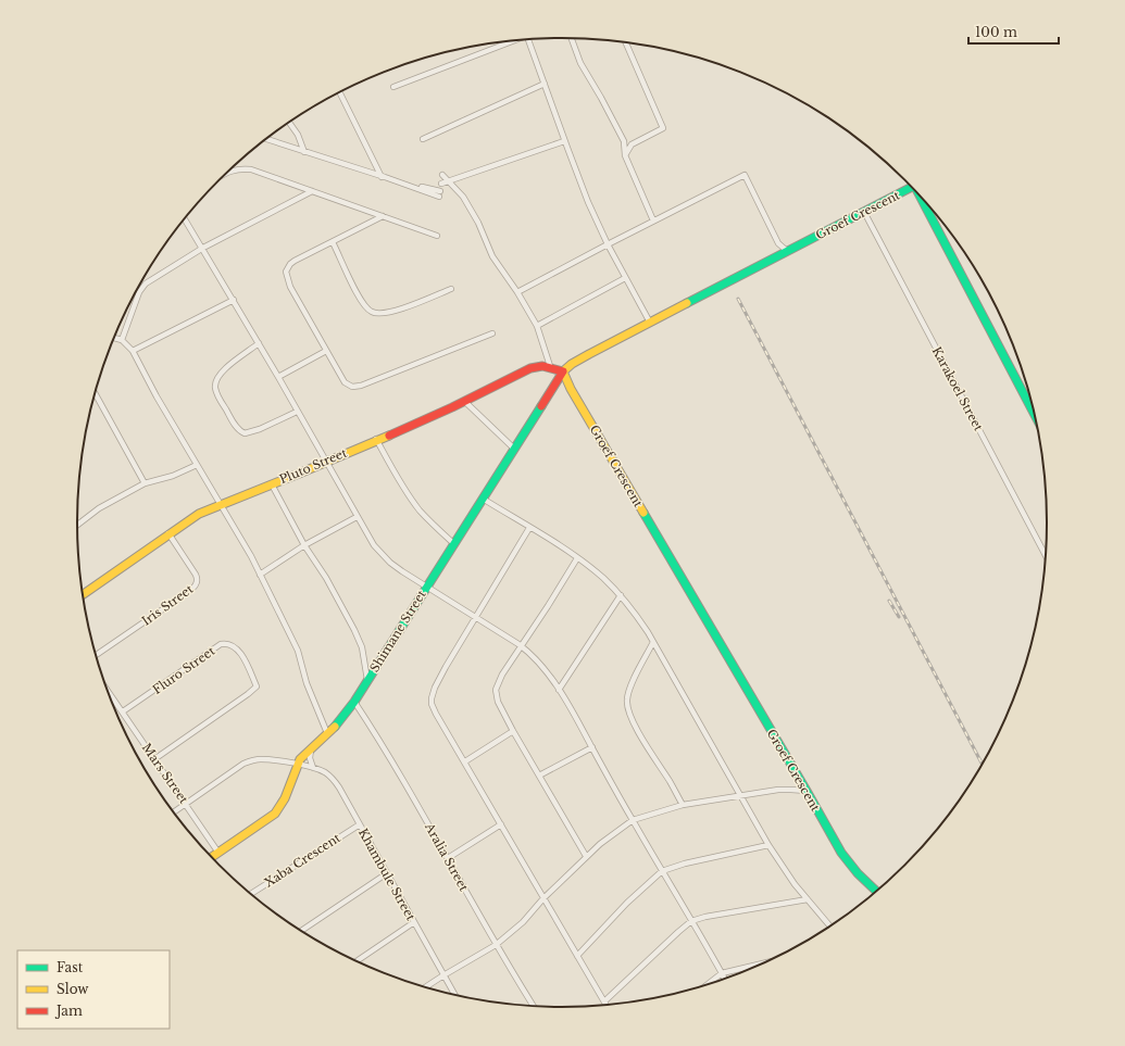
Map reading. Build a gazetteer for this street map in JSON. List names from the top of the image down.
{
  "streets": {
    "street": [
      "Groef Crescent",
      "Karakoel Street",
      "Pluto Street",
      "Iris Street",
      "Shimane Street",
      "Fluro Street",
      "Mars Street",
      "Aralia Street",
      "Xaba Crescent",
      "Khambule Street"
    ]
  },
  "crossings": [
    ["Groef Crescent", "Karakoel Street"],
    ["Groef Crescent", "Shimane Street"],
    ["Pluto Street", "Iris Street"],
    ["Shimane Street", "Mars Street"],
    ["Shimane Street", "Aralia Street"],
    ["Shimane Street", "Khambule Street"],
    ["Fluro Street", "Mars Street"],
    ["Mars Street", "Khambule Street"],
    ["Xaba Crescent", "Khambule Street"]
  ],
  "legend": ["Fast", "Slow", "Jam"],
  "scale_bar": "100 m"
}
